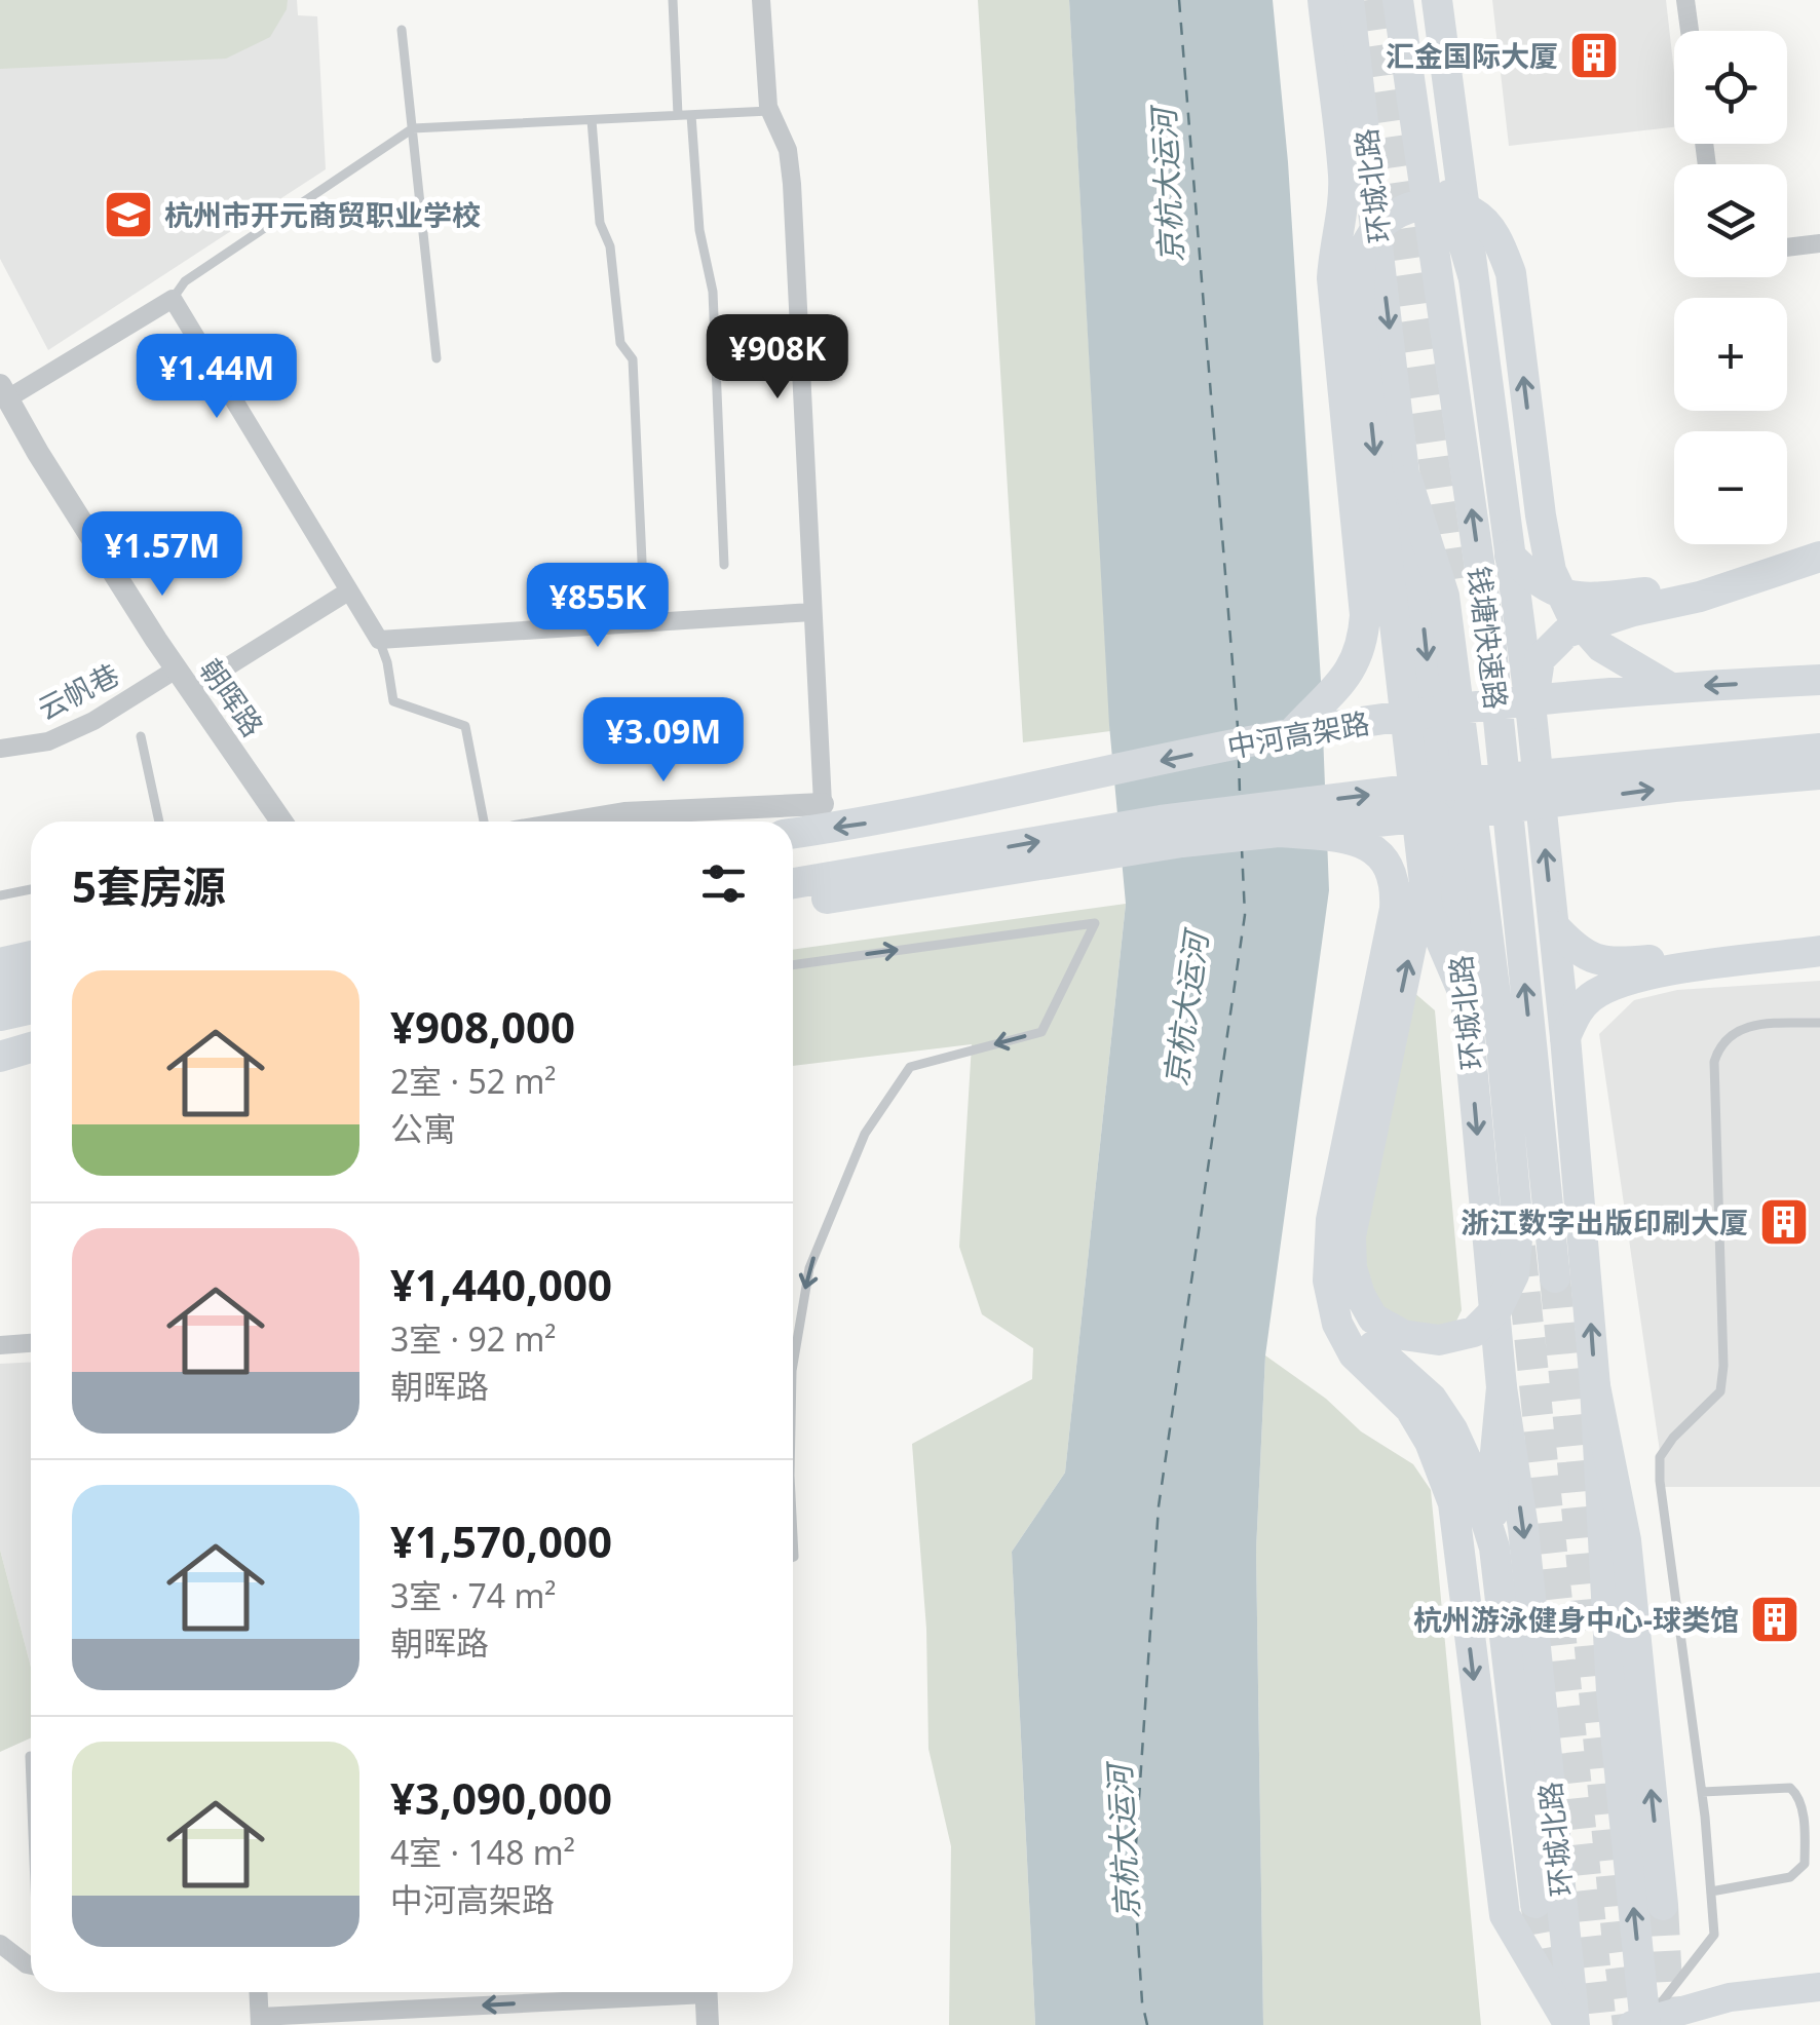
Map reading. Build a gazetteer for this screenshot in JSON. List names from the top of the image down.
{
  "streets": {
    "main road": ["环城北路", "钱塘快速路", "中河高架路"],
    "street": ["云帆巷", "朝晖路"]
  },
  "crossings": [
    ["云帆巷", "朝晖路"]
  ],
  "water": ["京杭大运河"],
  "places": {
    "building": ["汇金国际大厦", "浙江数字出版印刷大厦", "杭州游泳健身中心-球类馆"],
    "school or university": ["杭州市开元商贸职业学校"]
  },
  "page": {
    "map_buttons": ["+", "−"],
    "price": [
      "¥908K",
      "¥1.44M",
      "¥1.57M",
      "¥855K",
      "¥3.09M"
    ],
    "heading": "5套房源",
    "list": [
      {
        "name": "¥908,000",
        "note": "2室 · 52 m² · 公寓"
      },
      {
        "name": "¥1,440,000",
        "note": "3室 · 92 m² · 朝晖路"
      },
      {
        "name": "¥1,570,000",
        "note": "3室 · 74 m² · 朝晖路"
      },
      {
        "name": "¥3,090,000",
        "note": "4室 · 148 m² · 中河高架路"
      }
    ]
  }
}
